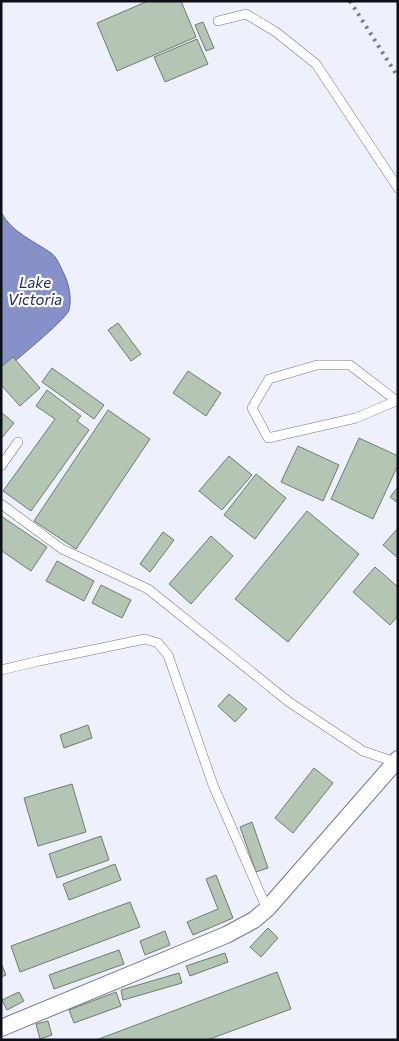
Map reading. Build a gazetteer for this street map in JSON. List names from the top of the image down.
{
  "water": ["Lake Victoria"]
}
